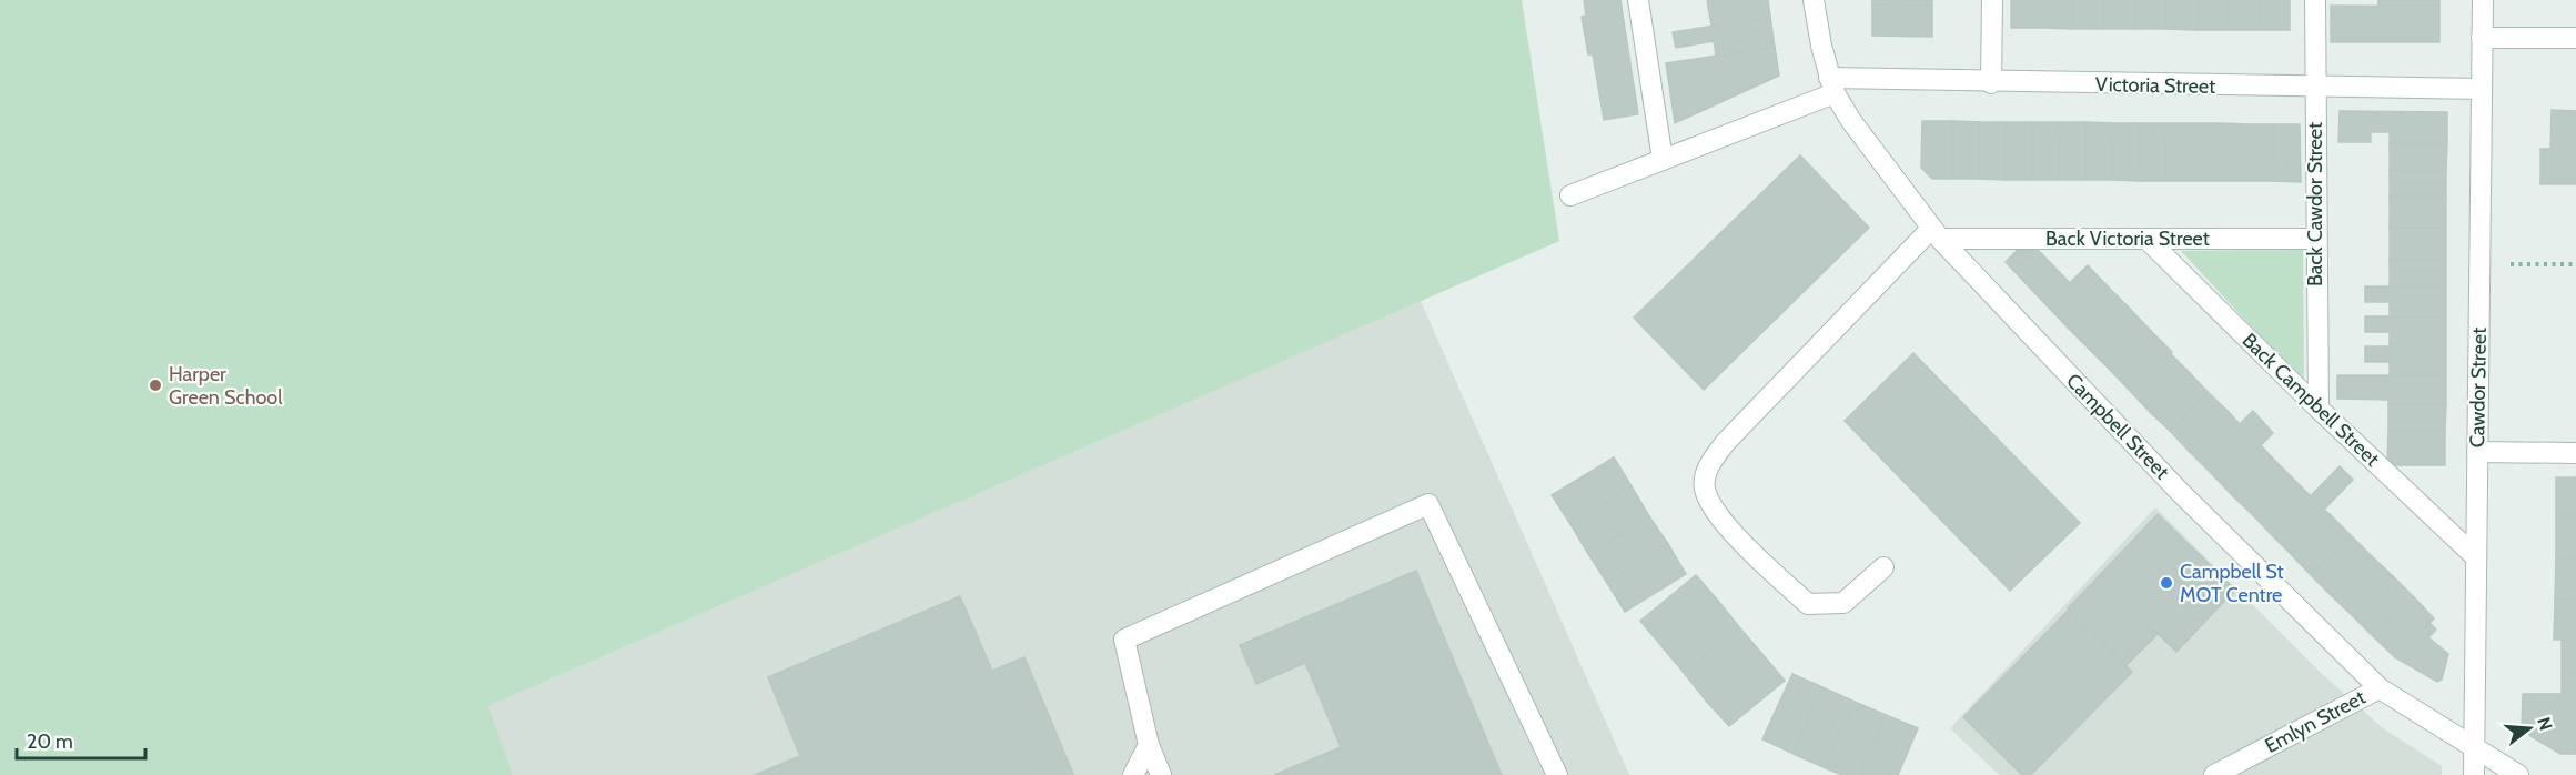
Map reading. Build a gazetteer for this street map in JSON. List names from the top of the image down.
{
  "streets": {
    "street": [
      "Victoria Street",
      "Back Cawdor Street",
      "Back Victoria Street",
      "Cawdor Street",
      "Back Campbell Street",
      "Campbell Street",
      "Emlyn Street"
    ]
  },
  "crossings": [
    ["Victoria Street", "Back Cawdor Street"],
    ["Victoria Street", "Cawdor Street"],
    ["Victoria Street", "Campbell Street"],
    ["Back Cawdor Street", "Back Victoria Street"],
    ["Back Cawdor Street", "Back Campbell Street"],
    ["Back Victoria Street", "Back Campbell Street"],
    ["Back Victoria Street", "Campbell Street"],
    ["Cawdor Street", "Back Campbell Street"],
    ["Cawdor Street", "Campbell Street"],
    ["Campbell Street", "Emlyn Street"]
  ],
  "places": ["Harper Green School", "Campbell St MOT Centre"],
  "scale_bar": "20 m",
  "north": "right"
}
